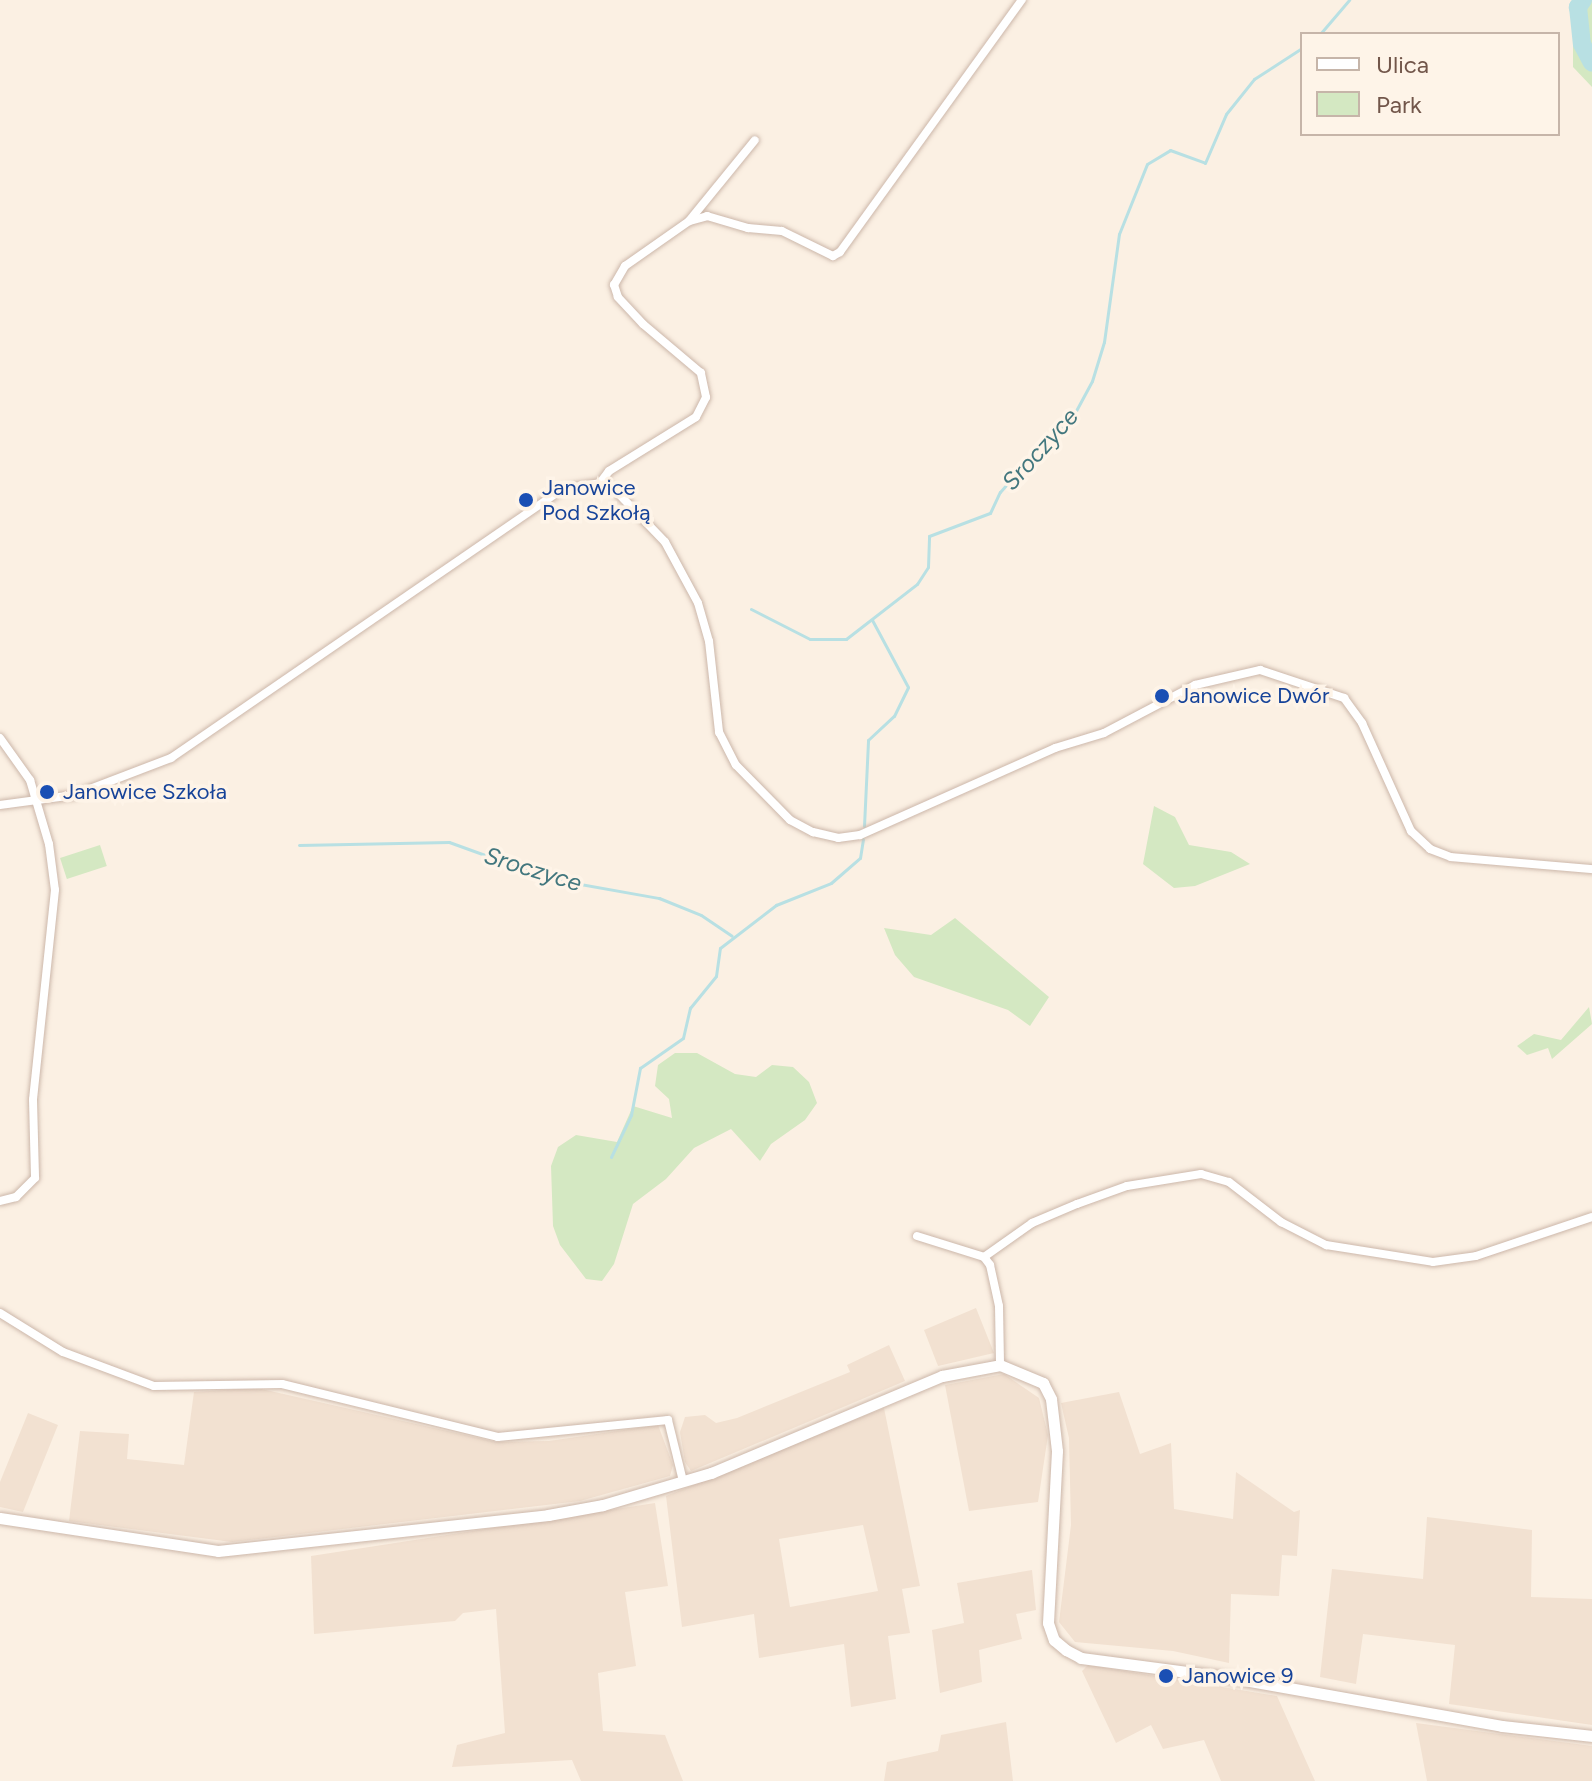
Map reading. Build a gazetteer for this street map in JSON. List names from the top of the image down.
{
  "water": ["Sroczyce"],
  "places": [
    "Janowice Pod Szkołą",
    "Janowice Dwór",
    "Janowice Szkoła",
    "Janowice 9"
  ],
  "legend": ["Ulica", "Park"]
}
